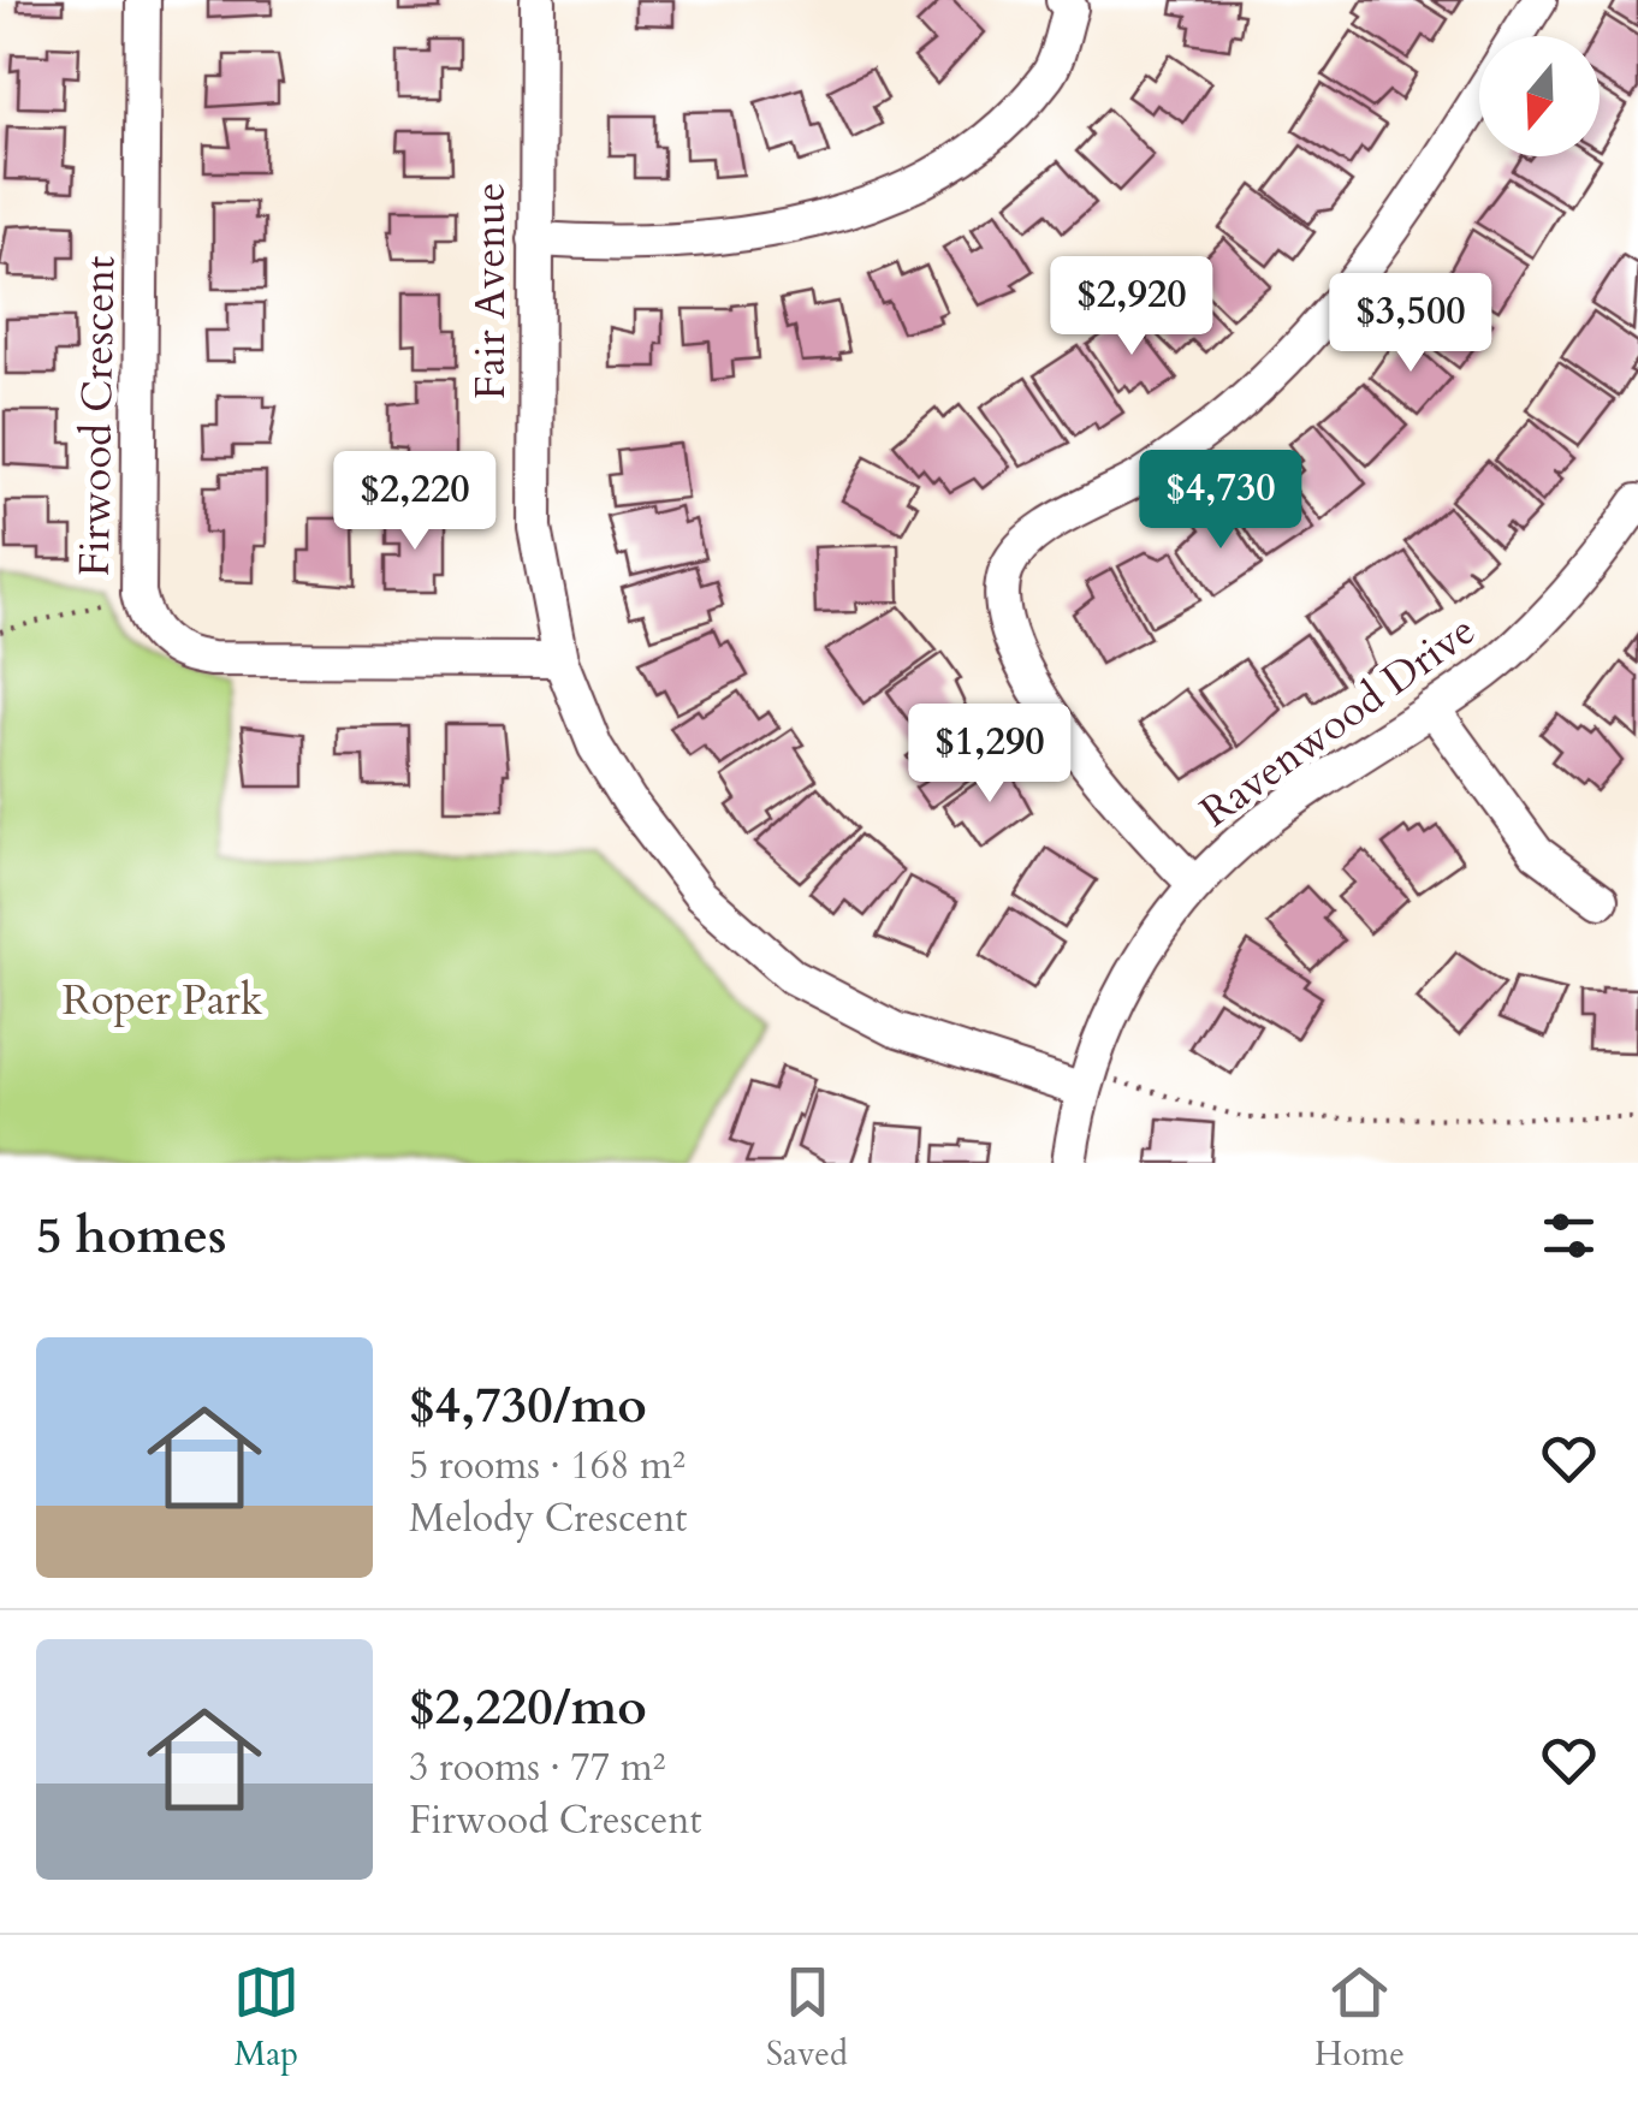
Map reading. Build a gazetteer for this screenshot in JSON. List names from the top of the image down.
{
  "streets": {
    "street": ["Fair Avenue", "Firwood Crescent", "Ravenwood Drive"]
  },
  "crossings": [
    ["Fair Avenue", "Firwood Crescent"],
    ["Fair Avenue", "Ravenwood Drive"]
  ],
  "parks": ["Roper Park"],
  "north": "bottom",
  "page": {
    "price": [
      "$2,920",
      "$3,500",
      "$4,730",
      "$2,220",
      "$1,290"
    ],
    "heading": "5 homes",
    "list": [
      {
        "name": "$4,730/mo",
        "note": "5 rooms · 168 m² · Melody Crescent"
      },
      {
        "name": "$2,220/mo",
        "note": "3 rooms · 77 m² · Firwood Crescent"
      }
    ],
    "tabs": ["Map", "Saved", "Home"]
  }
}
